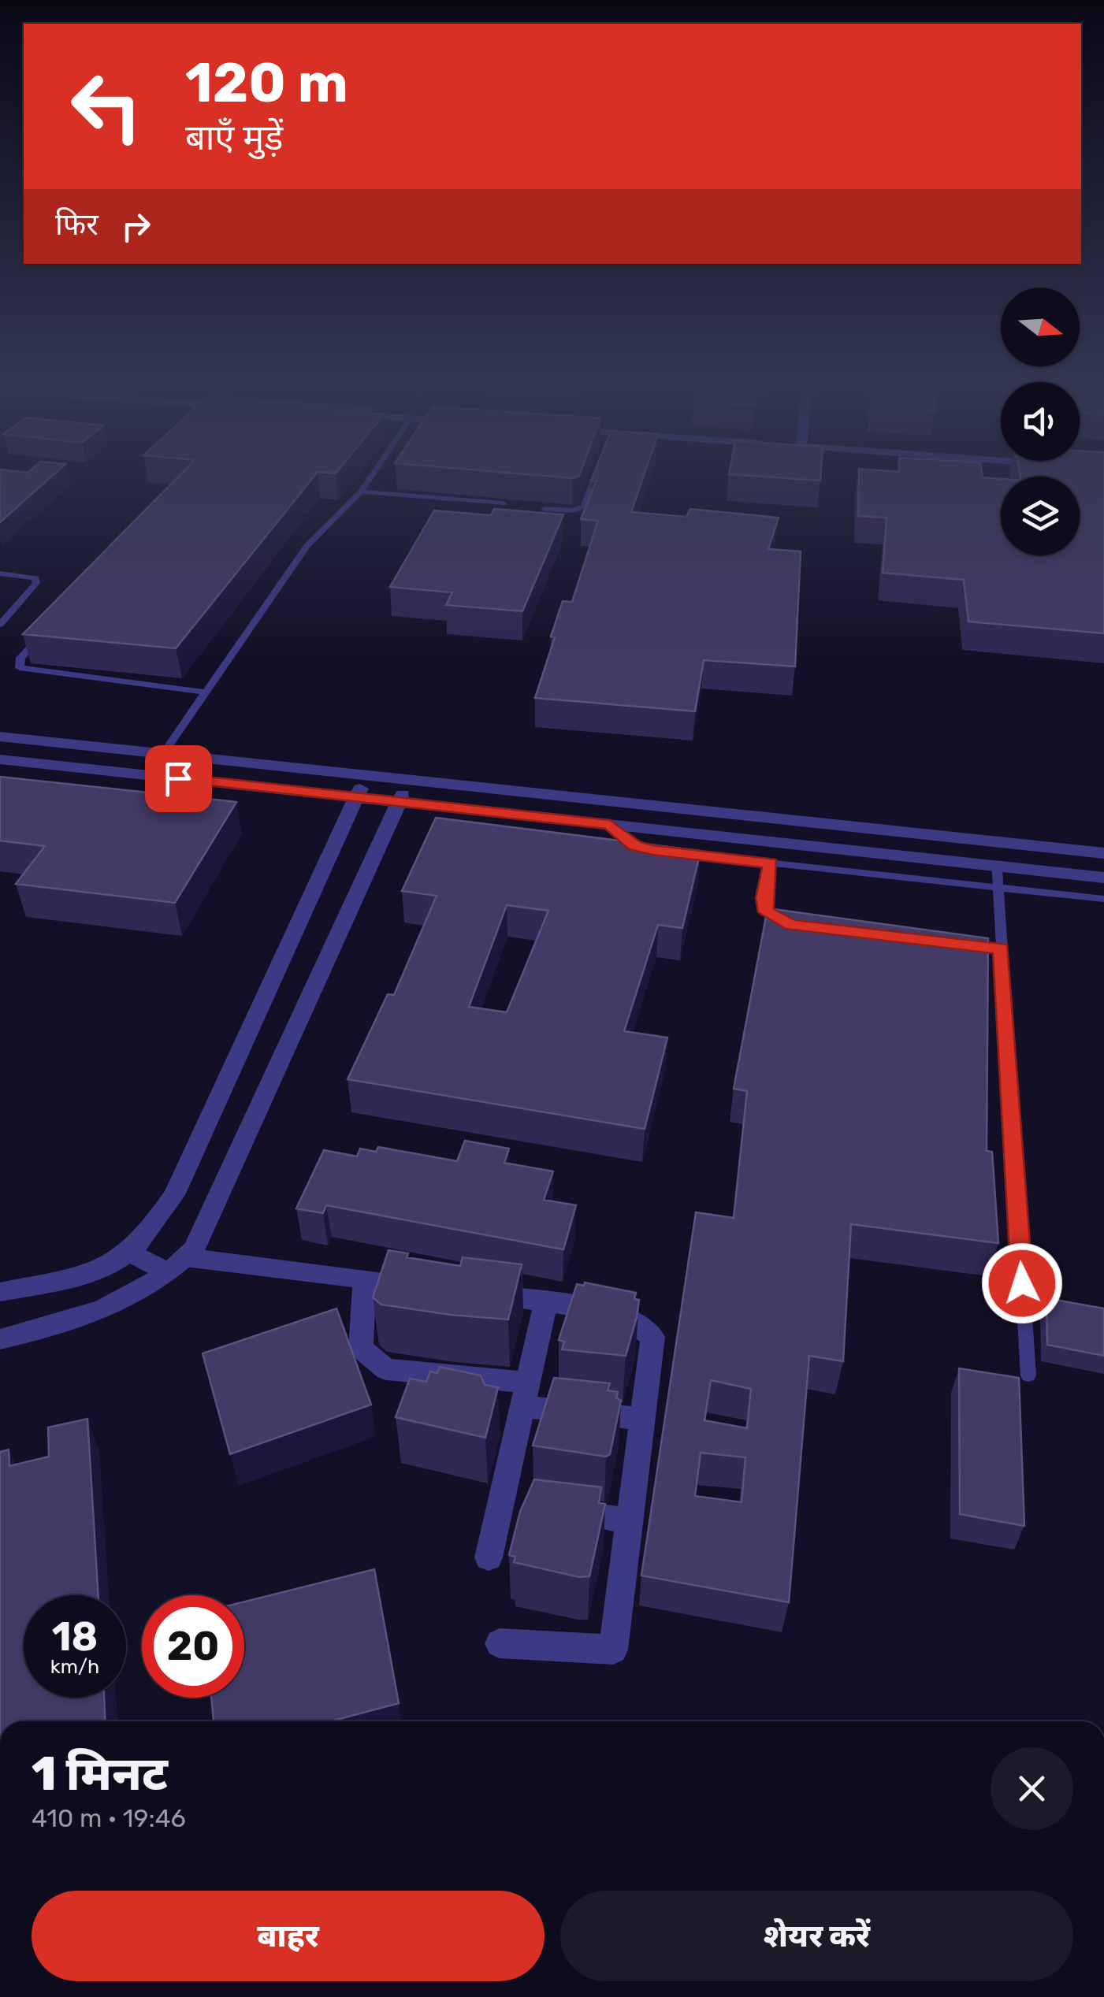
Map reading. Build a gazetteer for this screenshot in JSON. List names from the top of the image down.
{
  "north": "right",
  "page": {
    "turn": ["120 m", "बाएँ मुड़ें"],
    "then": "फिर",
    "speed": "18 km/h",
    "limit": "20",
    "heading": ["1 मिनट", "410 m · 19:46"],
    "buttons": ["बाहर", "शेयर करें"]
  }
}
